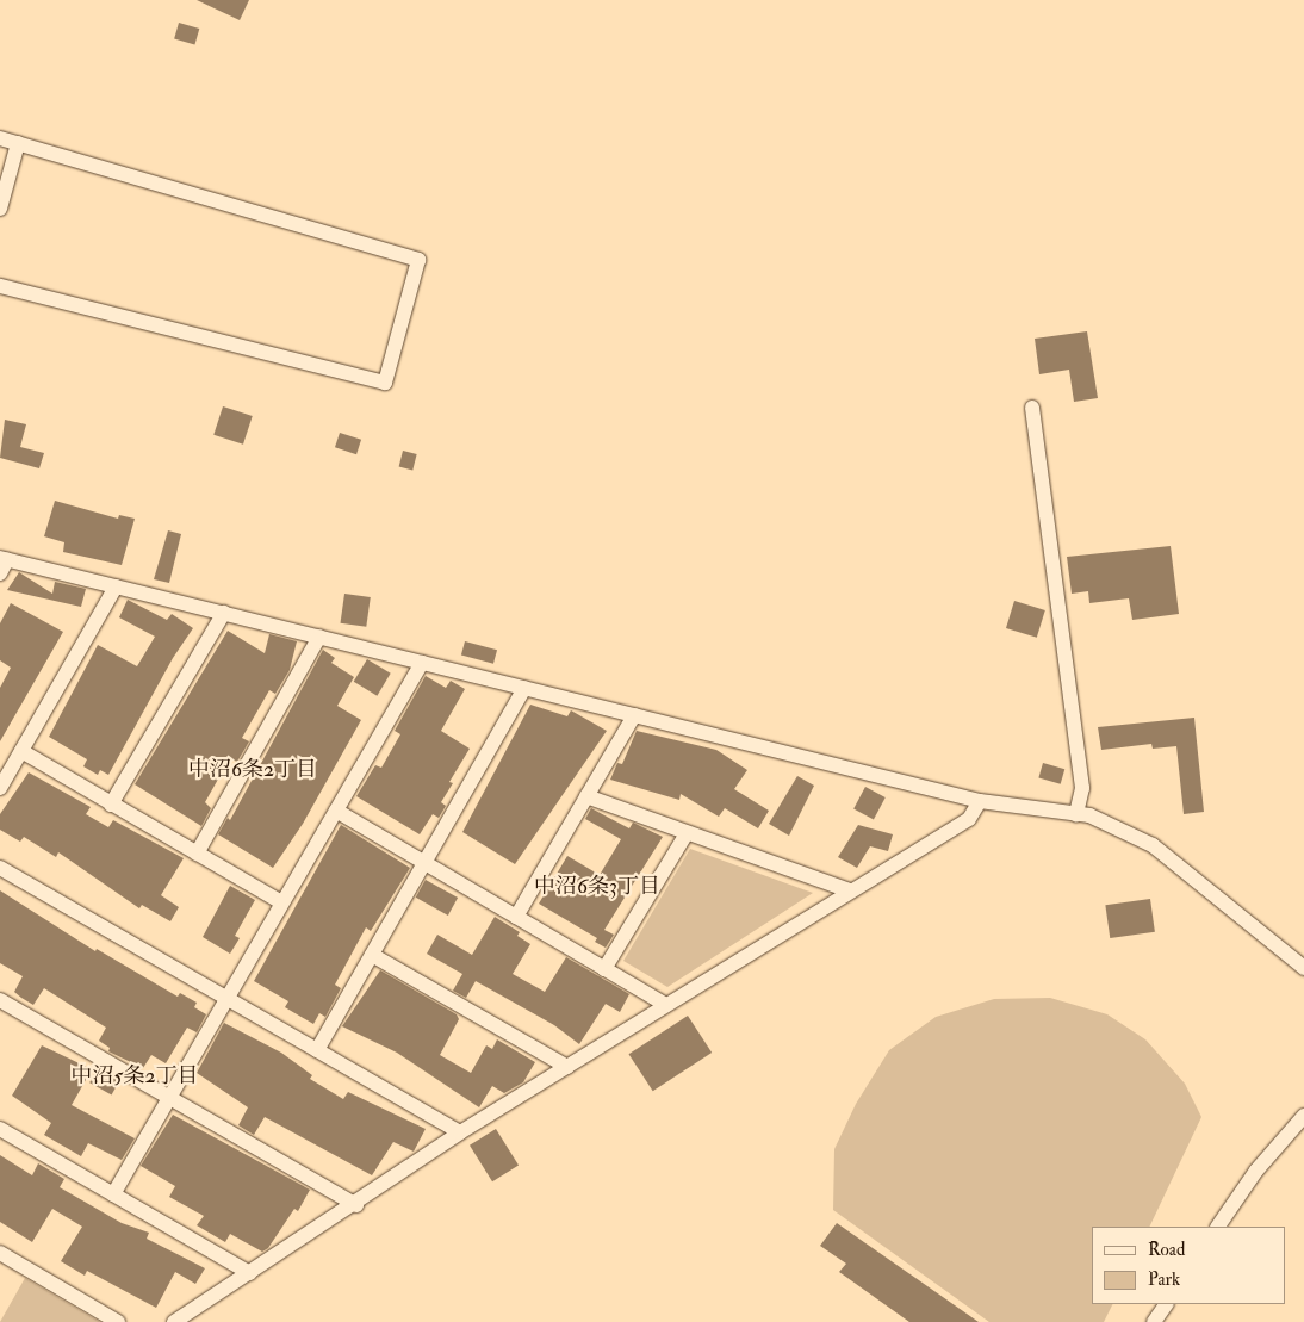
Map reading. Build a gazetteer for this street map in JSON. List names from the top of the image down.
{
  "districts": ["中沼6条2丁目", "中沼6条3丁目", "中沼5条2丁目"],
  "legend": ["Road", "Park"]
}
